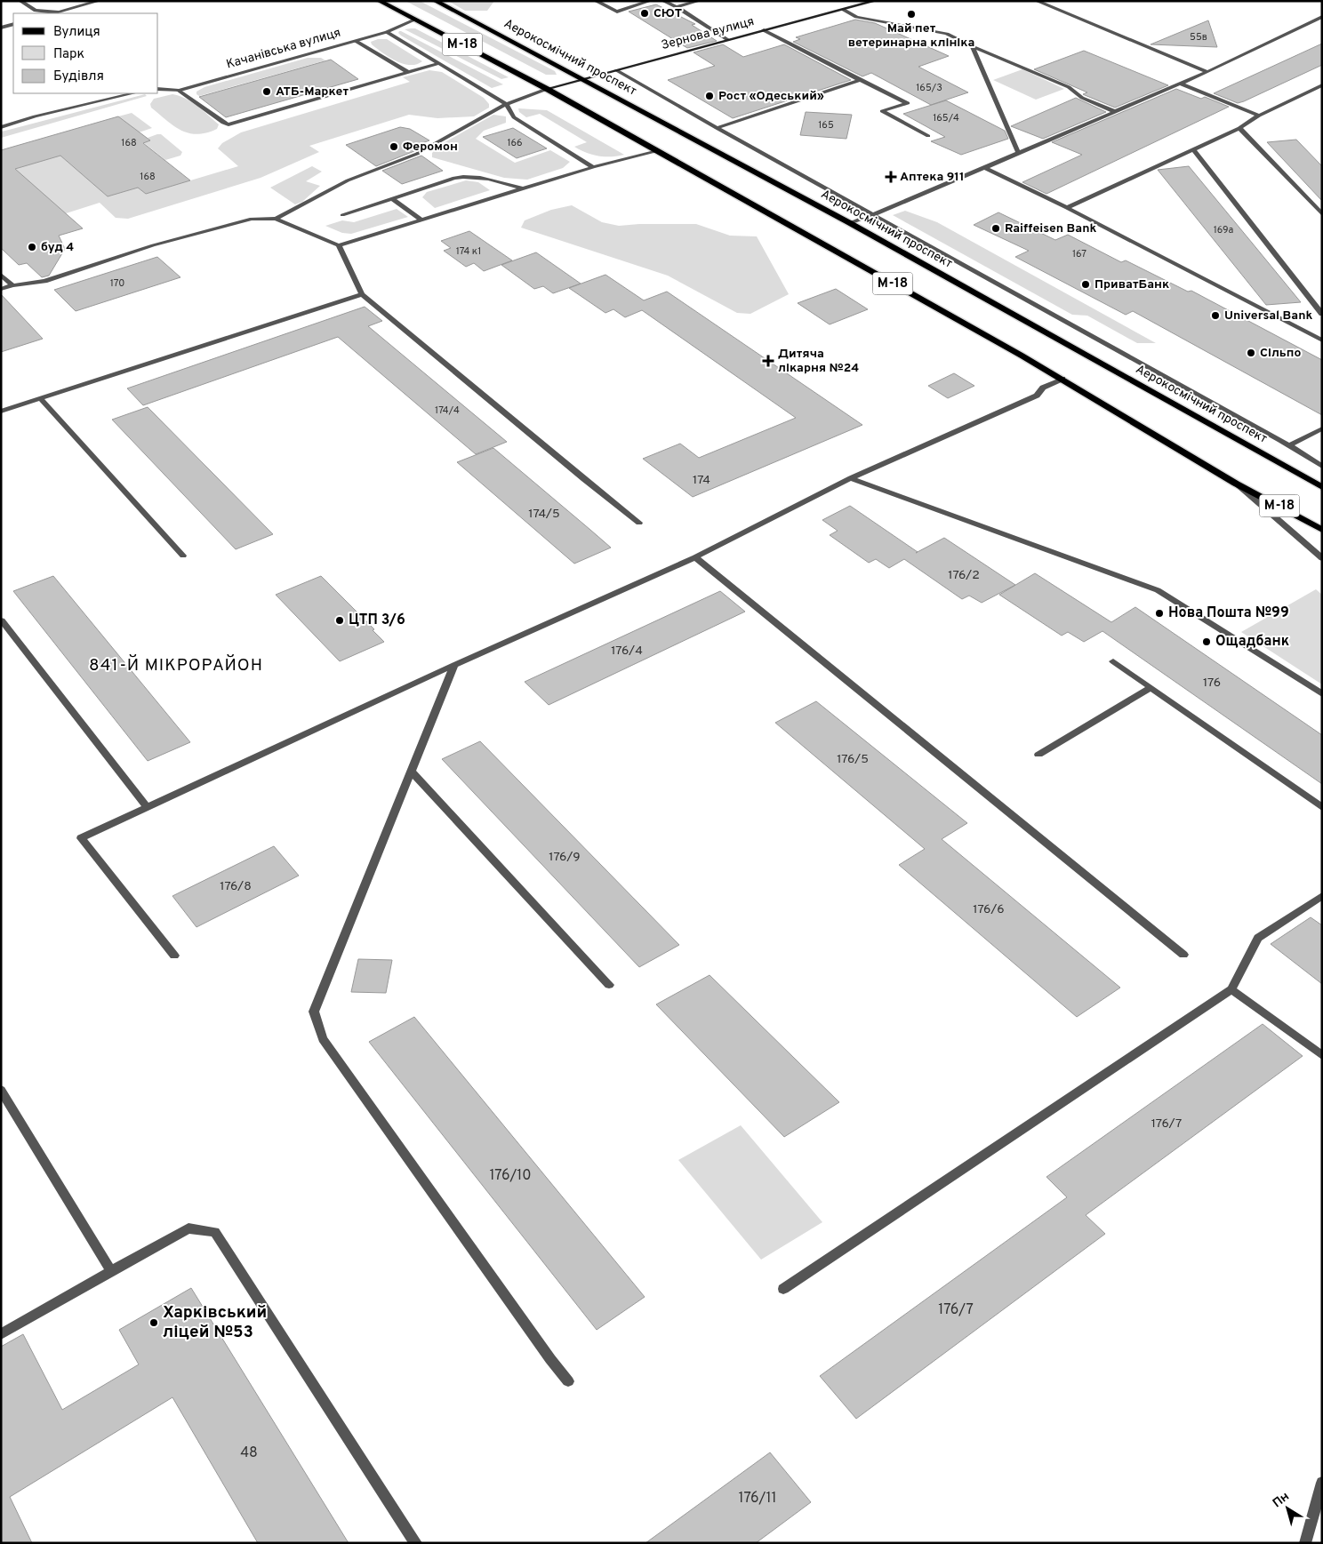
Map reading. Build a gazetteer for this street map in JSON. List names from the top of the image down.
{
  "streets": {
    "main road": ["М-18", "Аерокосмічний проспект"],
    "street": ["Зернова вулиця", "Качанівська вулиця"]
  },
  "crossings": [
    ["Зернова вулиця", "М-18"],
    ["Зернова вулиця", "Аерокосмічний проспект"],
    ["М-18", "Качанівська вулиця"]
  ],
  "districts": ["841-Й МІКРОРАЙОН"],
  "places": {
    "other": [
      "СЮТ",
      "Май пет ветеринарна клініка",
      "АТБ-Маркет",
      "Рост «Одеський»",
      "Феромон",
      "Raiffeisen Bank",
      "буд 4",
      "ПриватБанк",
      "Universal Bank",
      "Сільпо",
      "Нова Пошта №99",
      "ЦТП 3/6",
      "Ощадбанк",
      "Харківський ліцей №53"
    ],
    "health": ["Аптека 911", "Дитяча лікарня №24"]
  },
  "house_numbers": [
    "55в",
    "165/3",
    "165/4",
    "165",
    "168",
    "166",
    "168",
    "169а",
    "174 к1",
    "167",
    "170",
    "174/4",
    "174",
    "174/5",
    "176/2",
    "176/4",
    "176",
    "176/5",
    "176/9",
    "176/8",
    "176/6",
    "176/7",
    "176/10",
    "176/7",
    "48",
    "176/11"
  ],
  "legend": ["Вулиця", "Парк", "Будівля"],
  "north": "top left"
}
